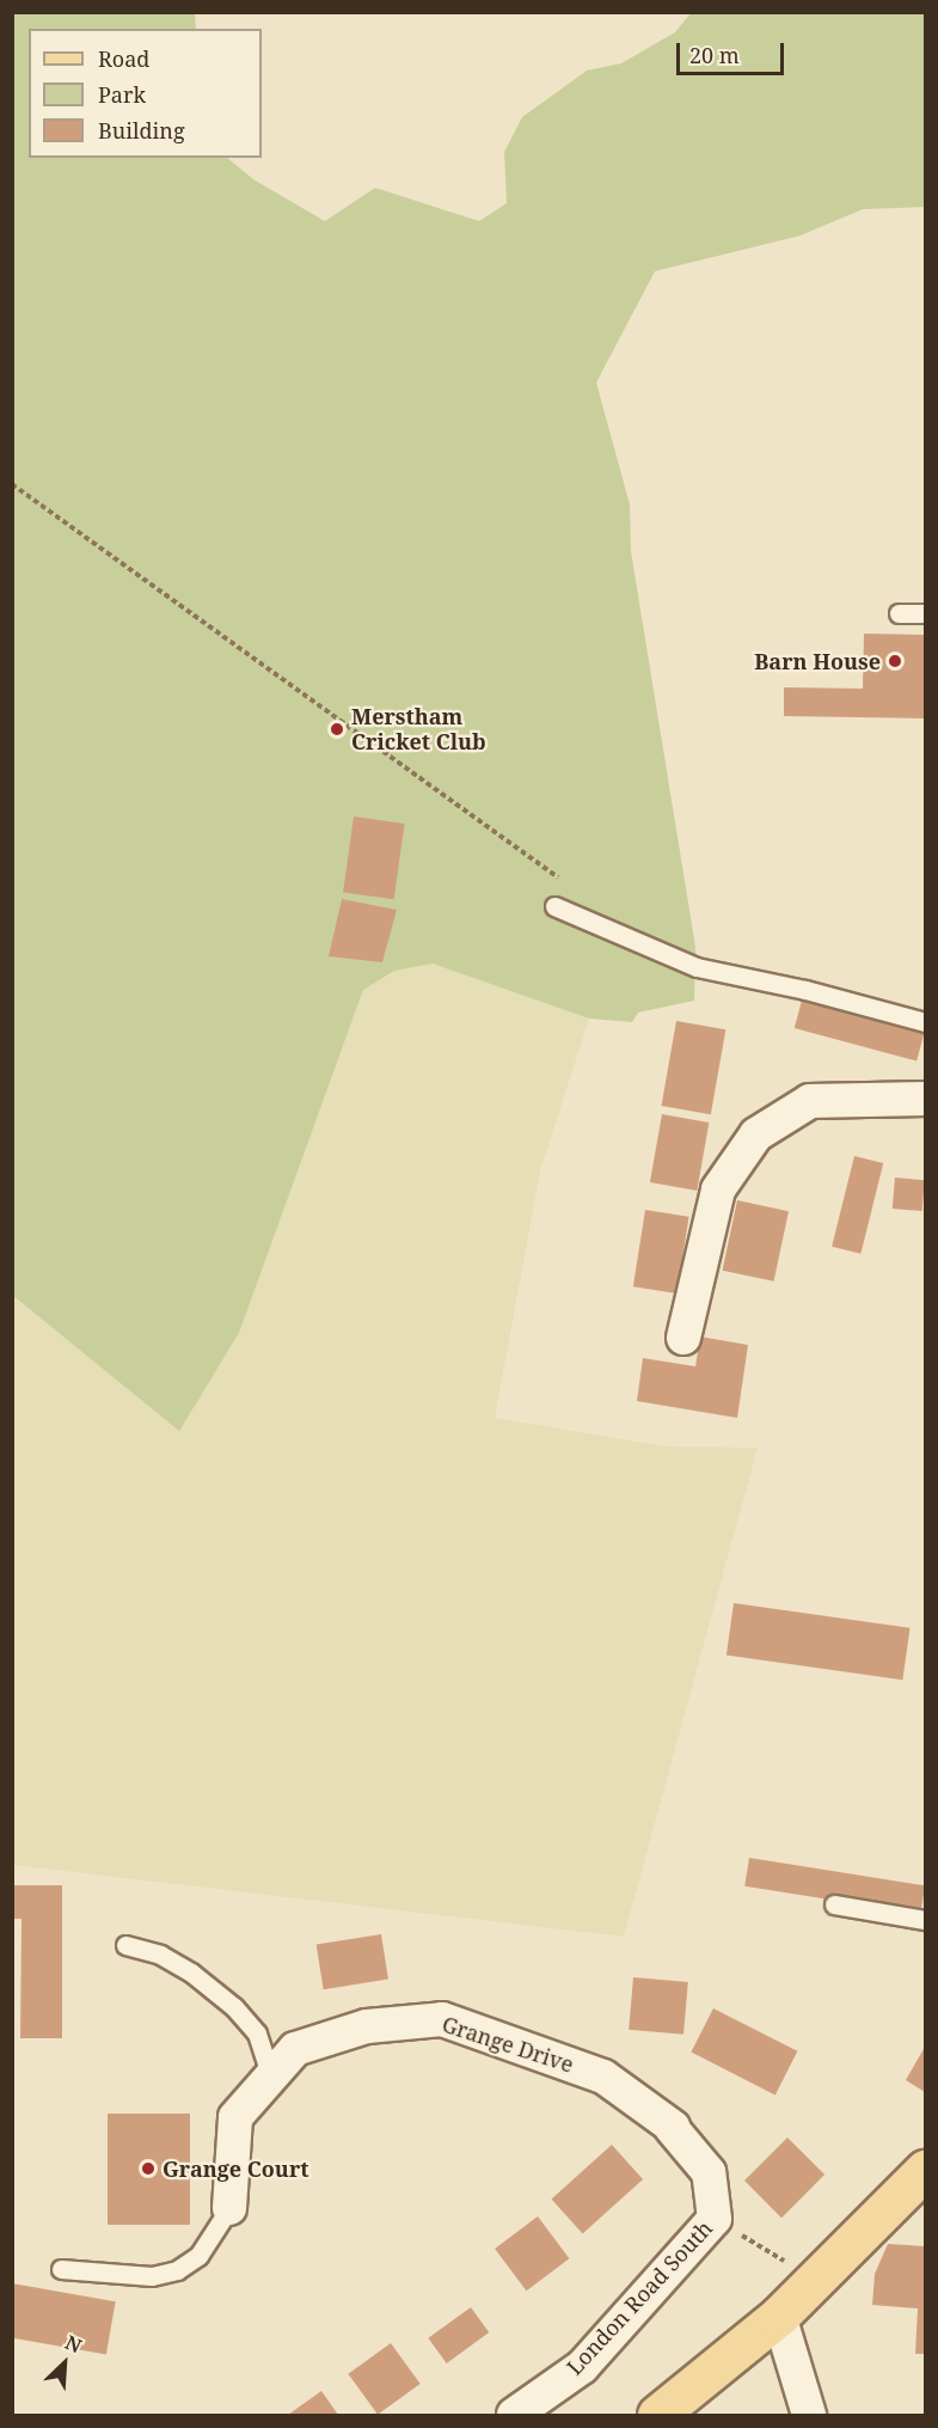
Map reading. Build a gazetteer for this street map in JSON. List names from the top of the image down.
{
  "streets": {
    "street": ["Grange Drive", "London Road South"]
  },
  "crossings": [
    ["Grange Drive", "London Road South"]
  ],
  "places": ["Barn House", "Merstham Cricket Club", "Grange Court"],
  "legend": ["Road", "Park", "Building"],
  "scale_bar": "20 m",
  "north": "top right"
}
